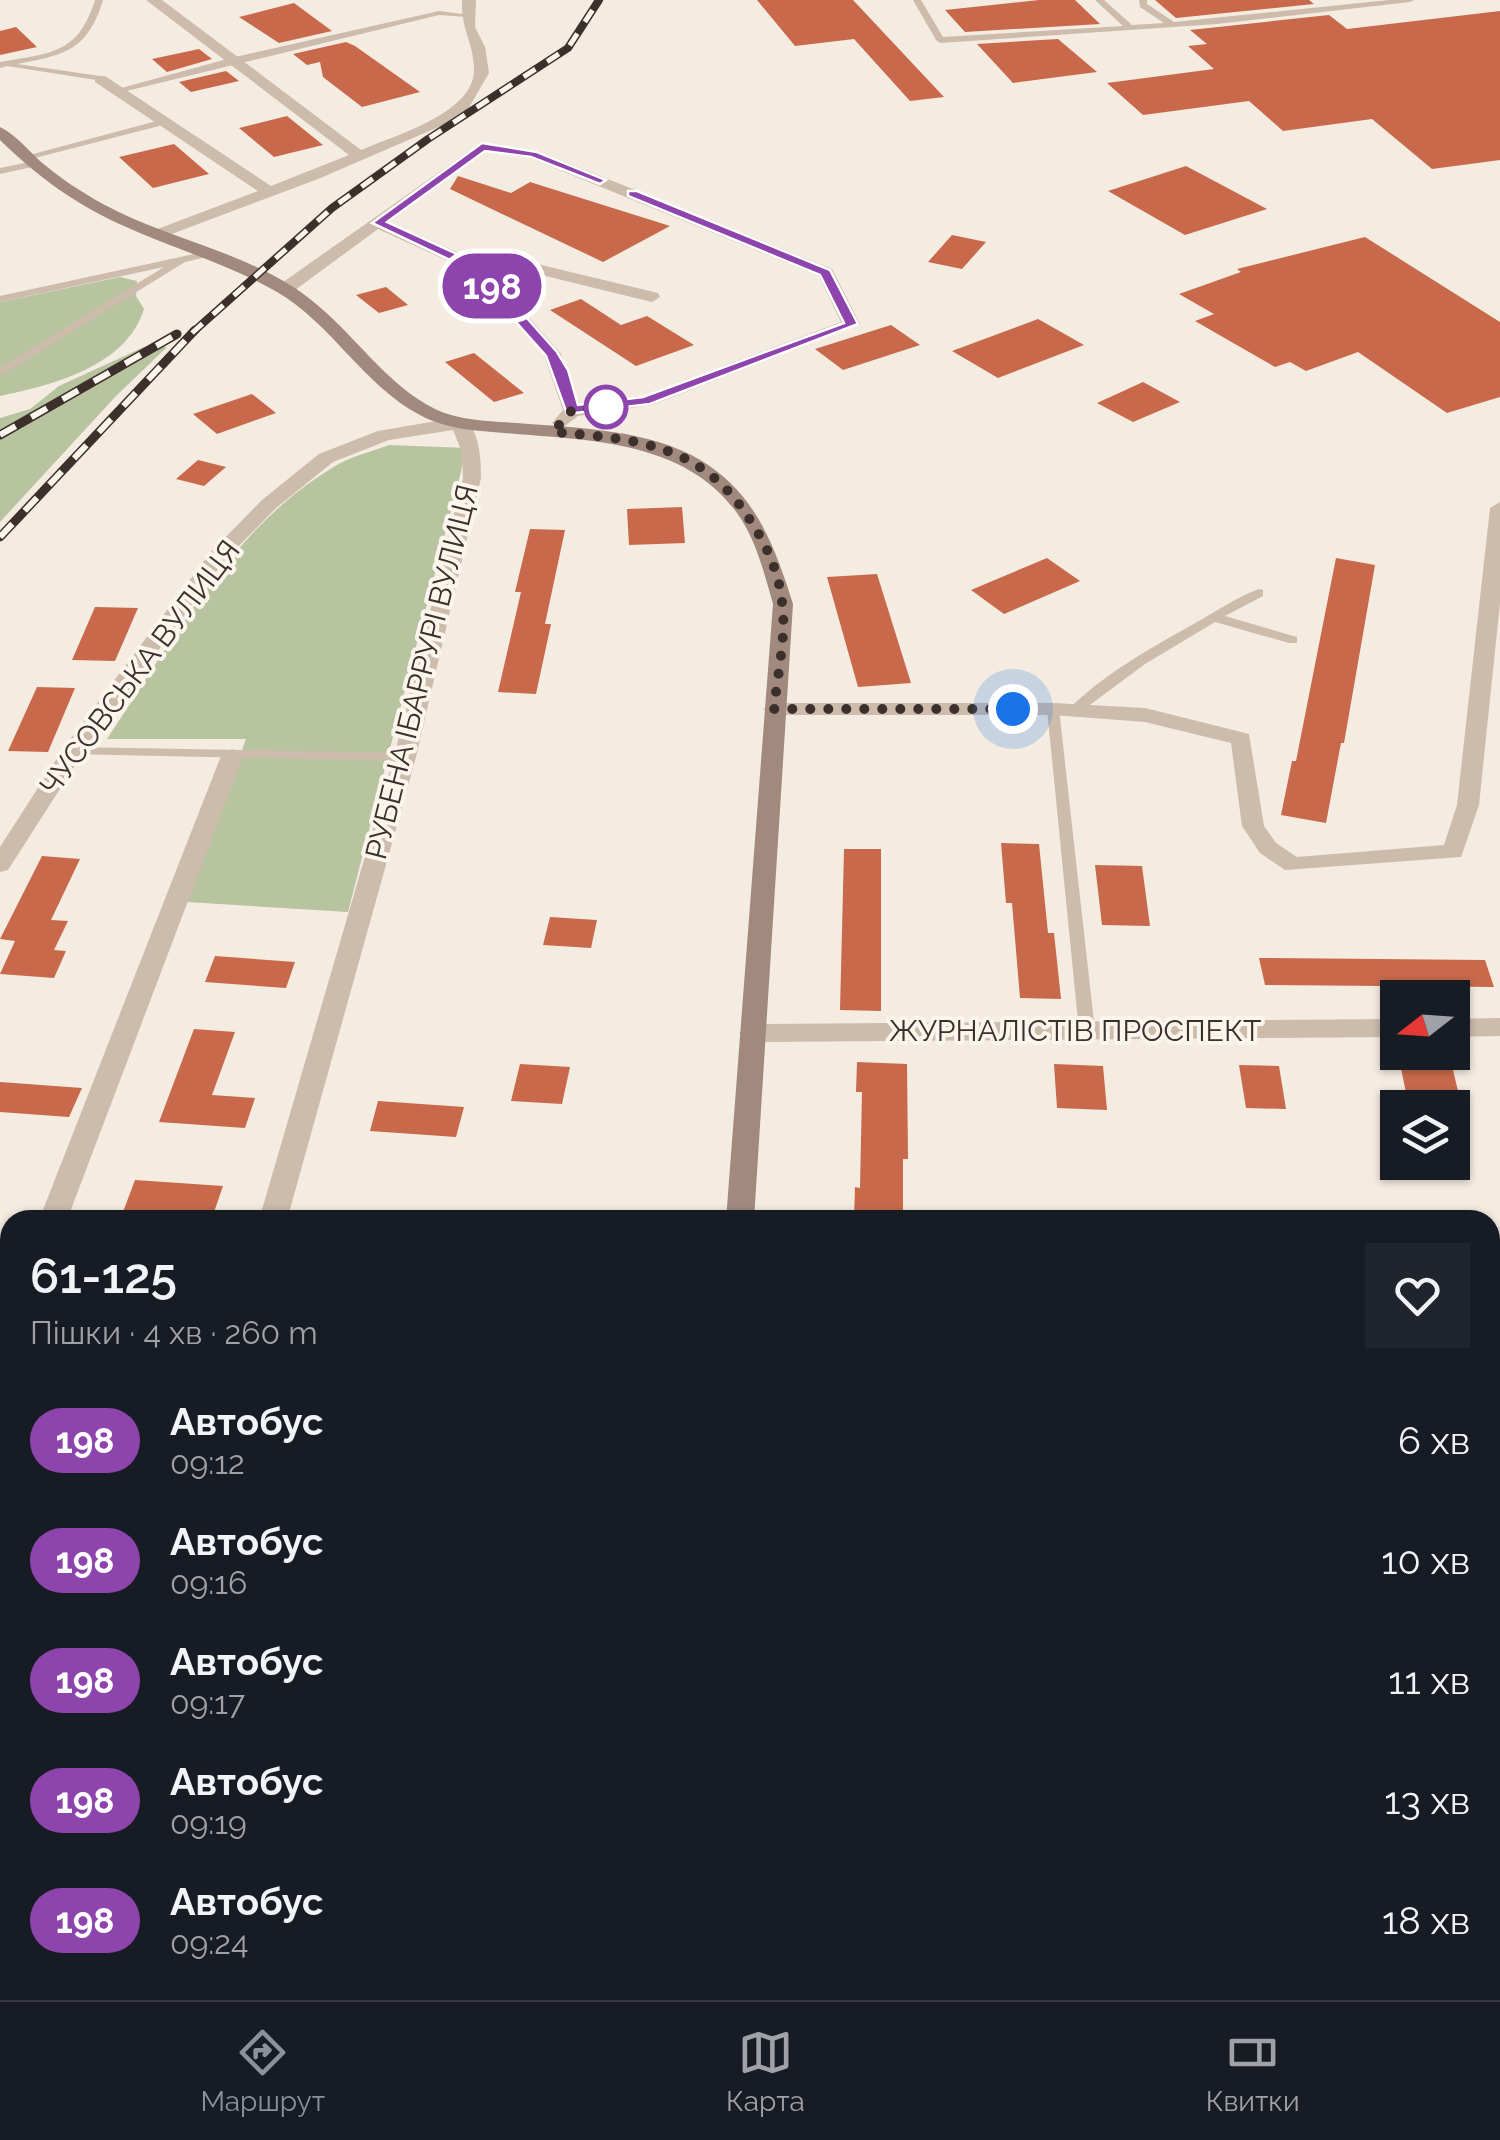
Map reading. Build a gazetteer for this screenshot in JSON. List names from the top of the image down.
{
  "streets": {
    "street": ["ЧУСОВСЬКА ВУЛИЦЯ", "РУБЕНА ІБАРРУРІ ВУЛИЦЯ", "ЖУРНАЛІСТІВ ПРОСПЕКТ"]
  },
  "crossings": [
    ["ЧУСОВСЬКА ВУЛИЦЯ", "РУБЕНА ІБАРРУРІ ВУЛИЦЯ"]
  ],
  "lines": ["bus line 198"],
  "north": "left",
  "page": {
    "on_map": "198",
    "heading": ["61-125", "Пішки · 4 хв · 260 m"],
    "list": [
      {
        "mark": "198",
        "name": "Автобус",
        "note": "09:12",
        "value": "6 хв"
      },
      {
        "mark": "198",
        "name": "Автобус",
        "note": "09:16",
        "value": "10 хв"
      },
      {
        "mark": "198",
        "name": "Автобус",
        "note": "09:17",
        "value": "11 хв"
      },
      {
        "mark": "198",
        "name": "Автобус",
        "note": "09:19",
        "value": "13 хв"
      },
      {
        "mark": "198",
        "name": "Автобус",
        "note": "09:24",
        "value": "18 хв"
      }
    ],
    "tabs": ["Маршрут", "Карта", "Квитки"]
  }
}
